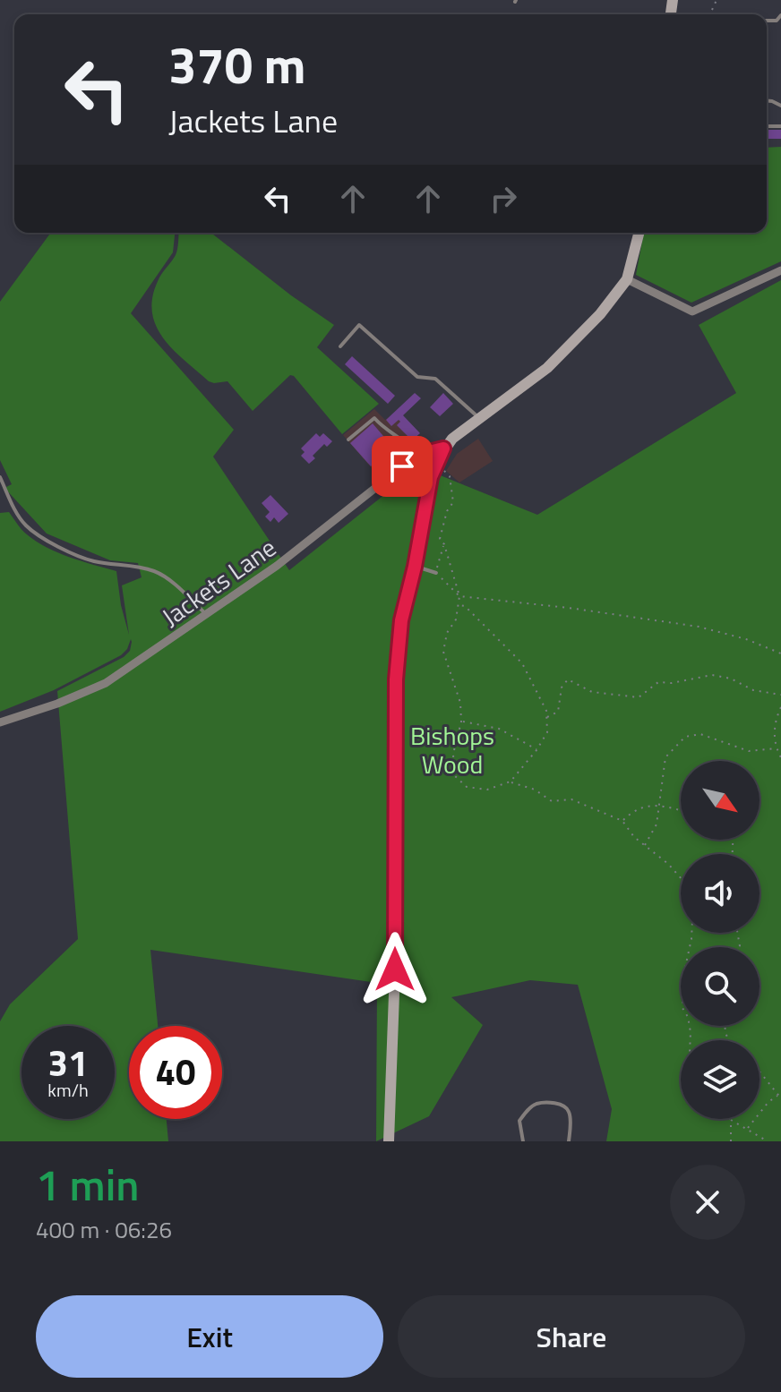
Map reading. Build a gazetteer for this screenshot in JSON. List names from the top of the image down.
{
  "streets": {
    "street": ["Jackets Lane"]
  },
  "parks": ["Bishops Wood"],
  "north": "bottom right",
  "page": {
    "turn": ["370 m", "Jackets Lane"],
    "speed": "31 km/h",
    "limit": "40",
    "heading": ["1 min", "400 m · 06:26"],
    "buttons": ["Exit", "Share"]
  }
}
